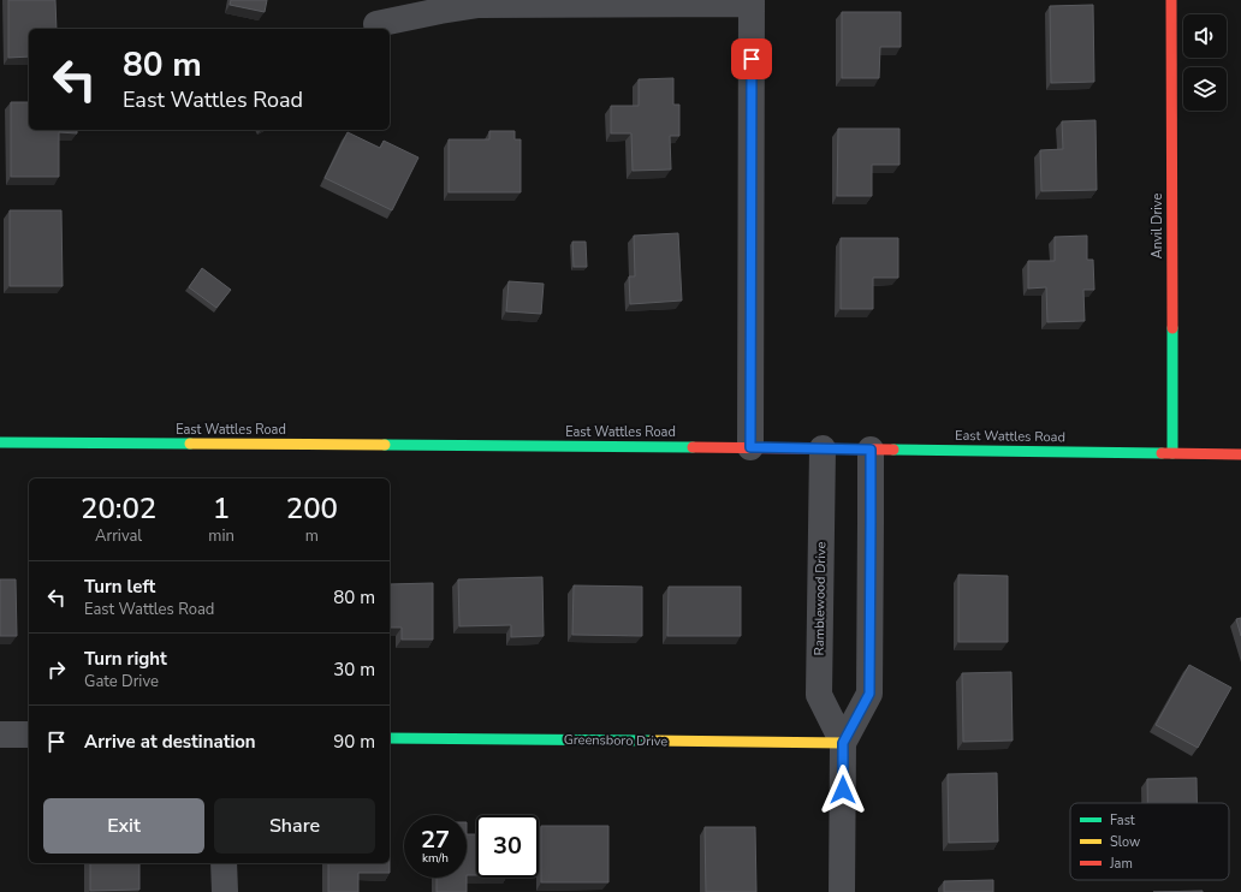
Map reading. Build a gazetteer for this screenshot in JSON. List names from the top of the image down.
{
  "streets": {
    "main road": ["Anvil Drive", "East Wattles Road", "Greensboro Drive"],
    "street": ["Ramblewood Drive"]
  },
  "crossings": [
    ["Anvil Drive", "East Wattles Road"],
    ["East Wattles Road", "Ramblewood Drive"],
    ["Ramblewood Drive", "Greensboro Drive"]
  ],
  "legend": ["Fast", "Slow", "Jam"],
  "page": {
    "turn": ["80 m", "East Wattles Road"],
    "eta": [
      "20:02",
      "Arrival",
      "1",
      "min",
      "200",
      "m"
    ],
    "list": [
      {
        "name": "Turn left",
        "note": "East Wattles Road",
        "value": "80 m"
      },
      {
        "name": "Turn right",
        "note": "Gate Drive",
        "value": "30 m"
      },
      {
        "name": "Arrive at destination",
        "value": "90 m"
      }
    ],
    "buttons": ["Exit", "Share"],
    "speed": "27 km/h",
    "limit": "30"
  }
}
